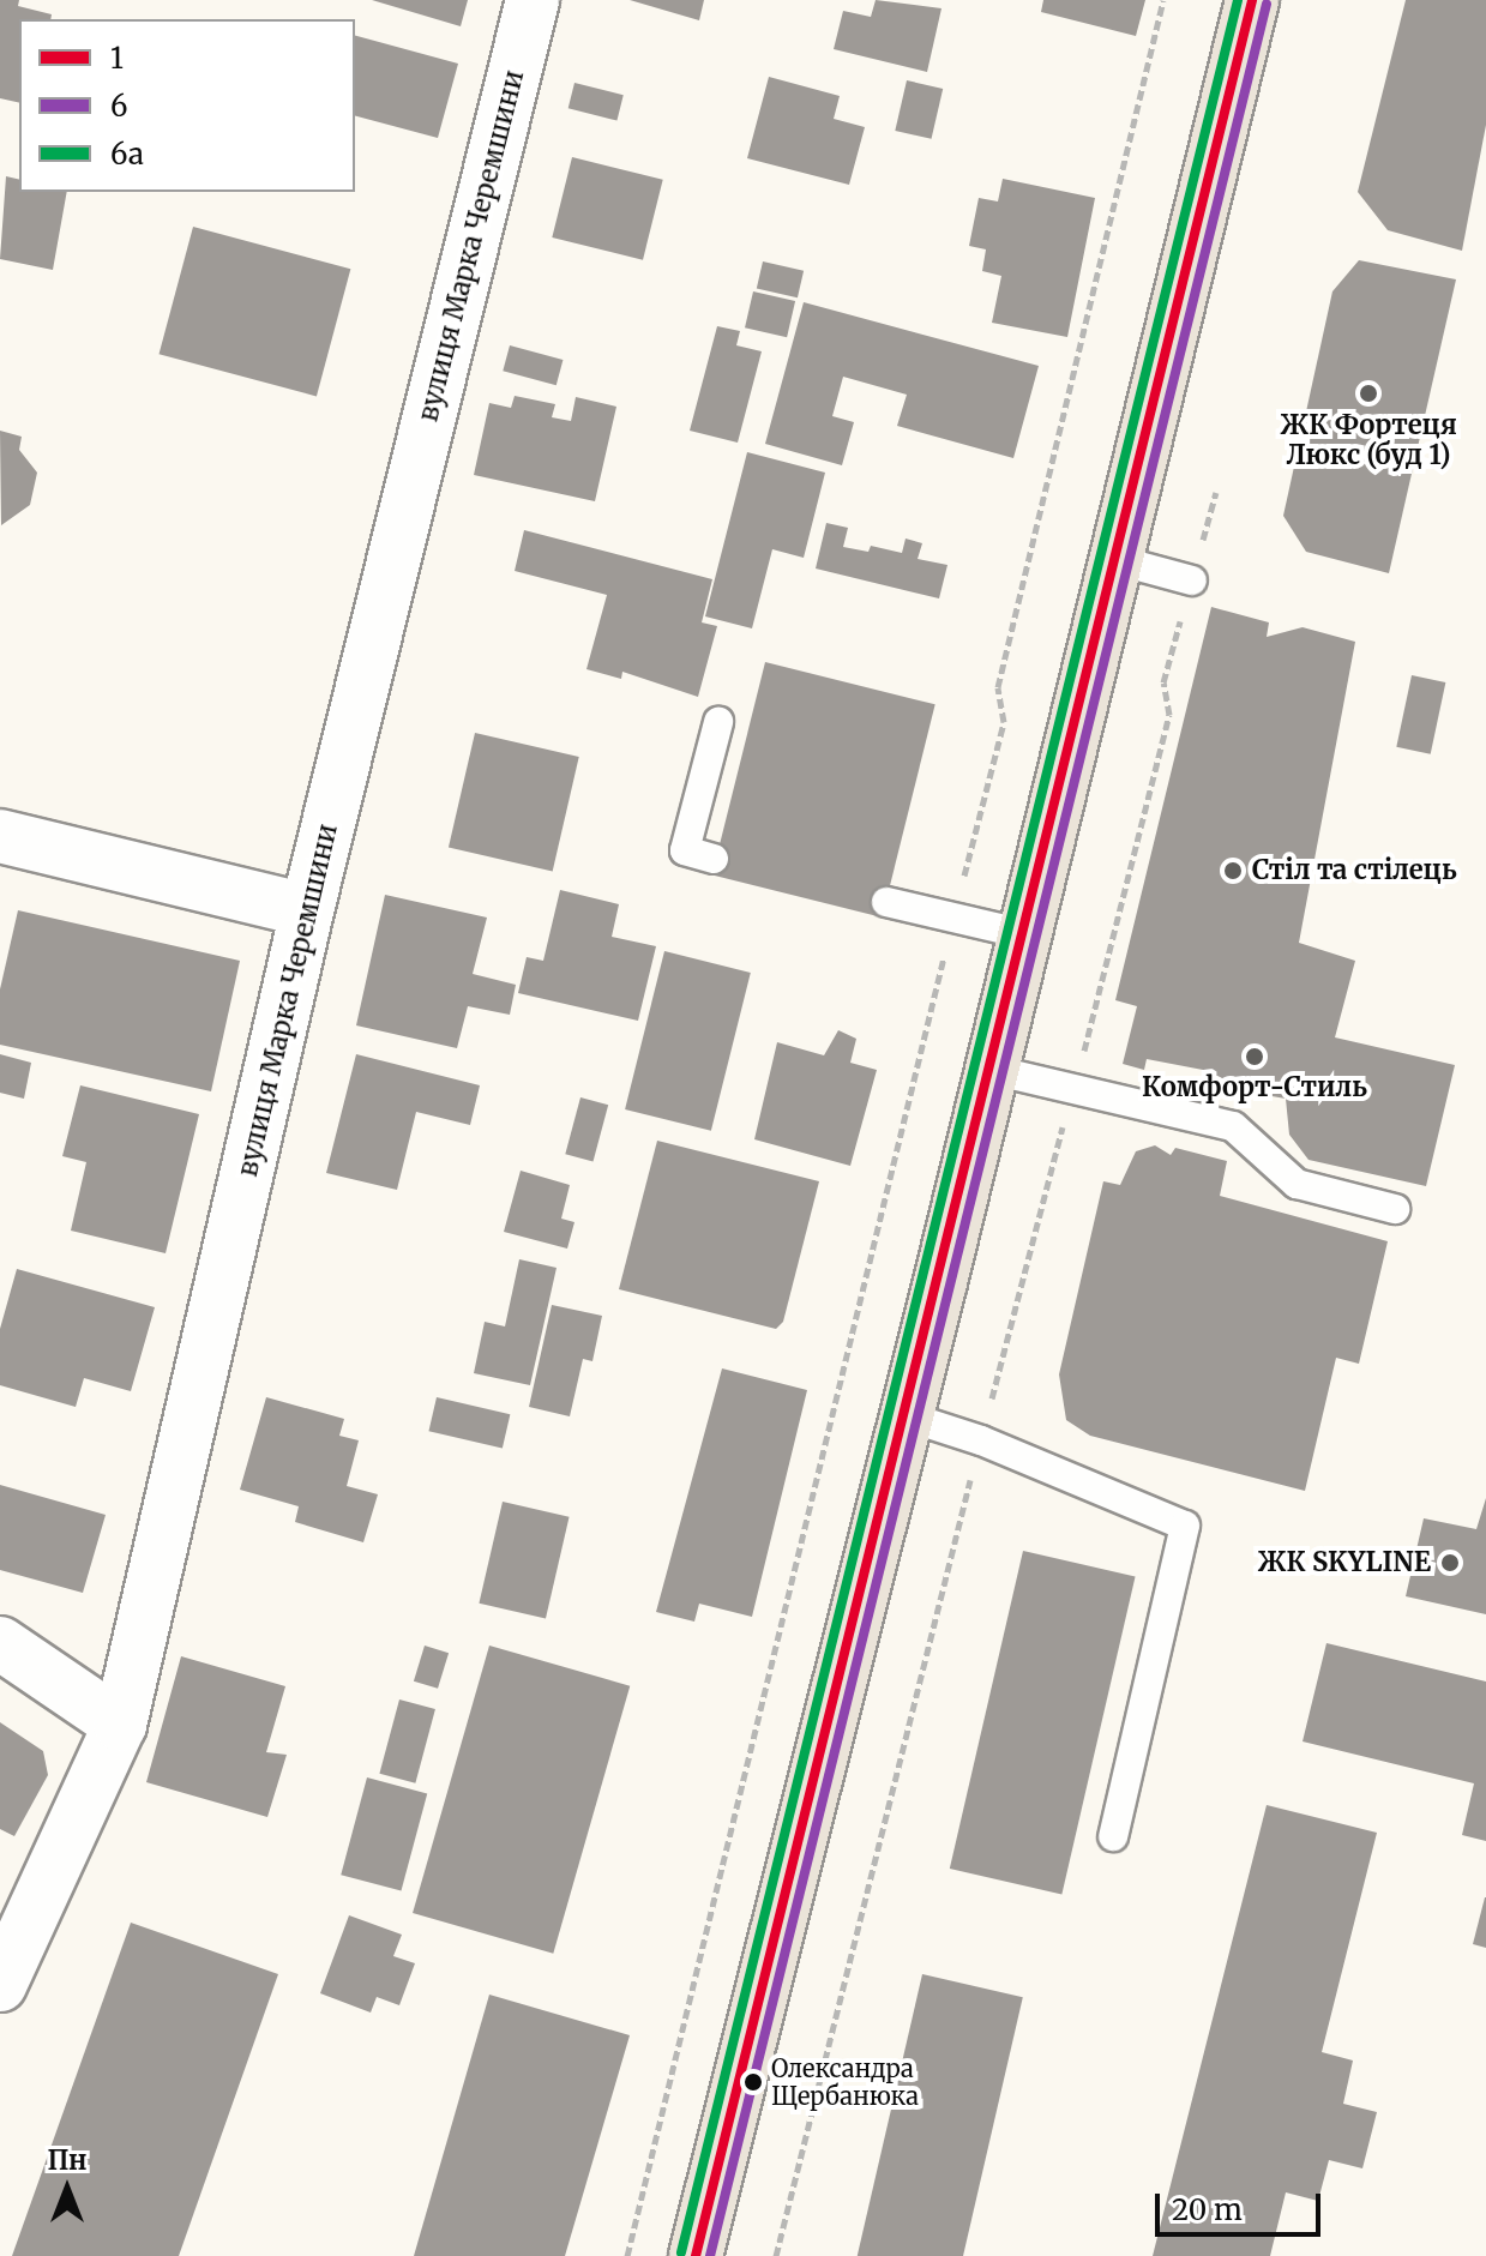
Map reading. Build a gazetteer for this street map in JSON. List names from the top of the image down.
{
  "streets": {
    "street": ["вулиця Марка Черемшини"]
  },
  "places": [
    "ЖК Фортеця Люкс (буд 1)",
    "Стіл та стілець",
    "Комфорт-Стиль",
    "ЖК SKYLINE",
    "Олександра Щербанюка"
  ],
  "lines": ["transit line 1", "transit line 6а", "transit line 6"],
  "legend": ["1", "6", "6а"],
  "scale_bar": "20 m",
  "north": "top"
}
